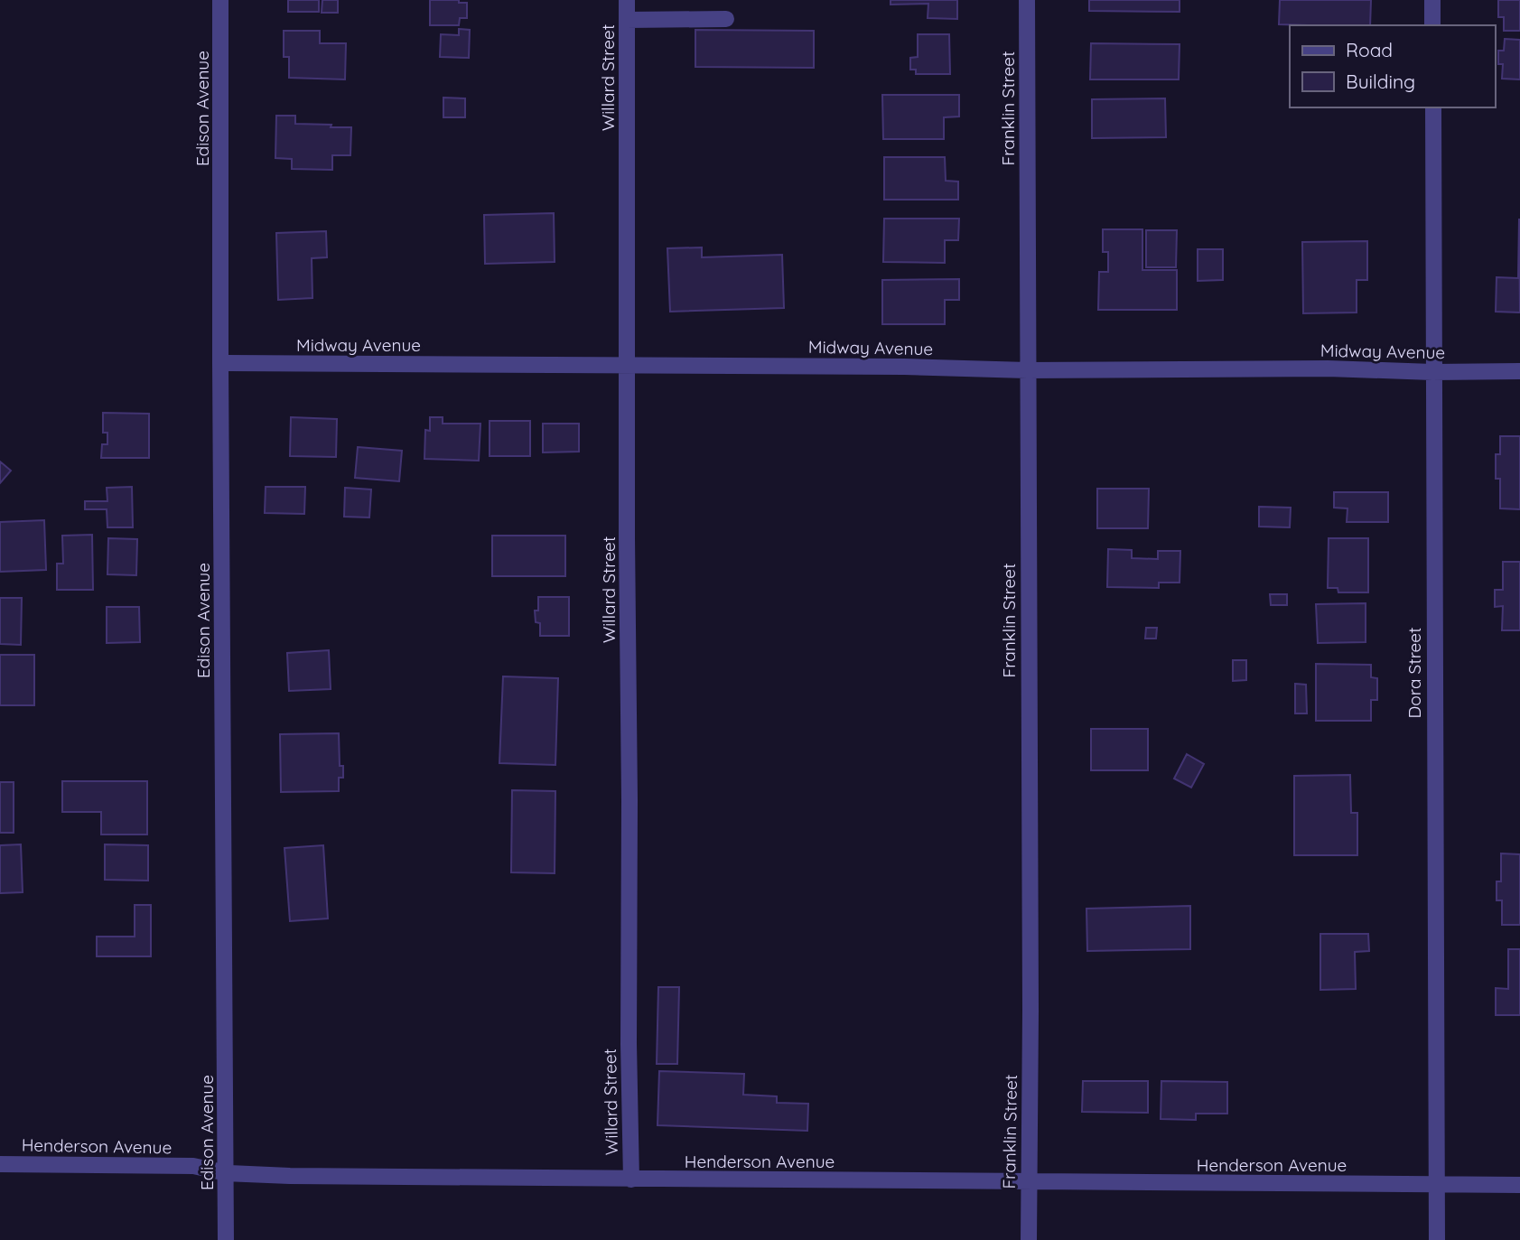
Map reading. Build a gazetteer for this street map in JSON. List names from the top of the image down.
{
  "streets": {
    "street": [
      "Willard Street",
      "Edison Avenue",
      "Franklin Street",
      "Midway Avenue",
      "Dora Street",
      "Henderson Avenue"
    ]
  },
  "crossings": [
    ["Willard Street", "Midway Avenue"],
    ["Willard Street", "Henderson Avenue"],
    ["Edison Avenue", "Midway Avenue"],
    ["Edison Avenue", "Henderson Avenue"],
    ["Franklin Street", "Midway Avenue"],
    ["Franklin Street", "Henderson Avenue"],
    ["Midway Avenue", "Dora Street"],
    ["Dora Street", "Henderson Avenue"]
  ],
  "legend": ["Road", "Building"]
}
